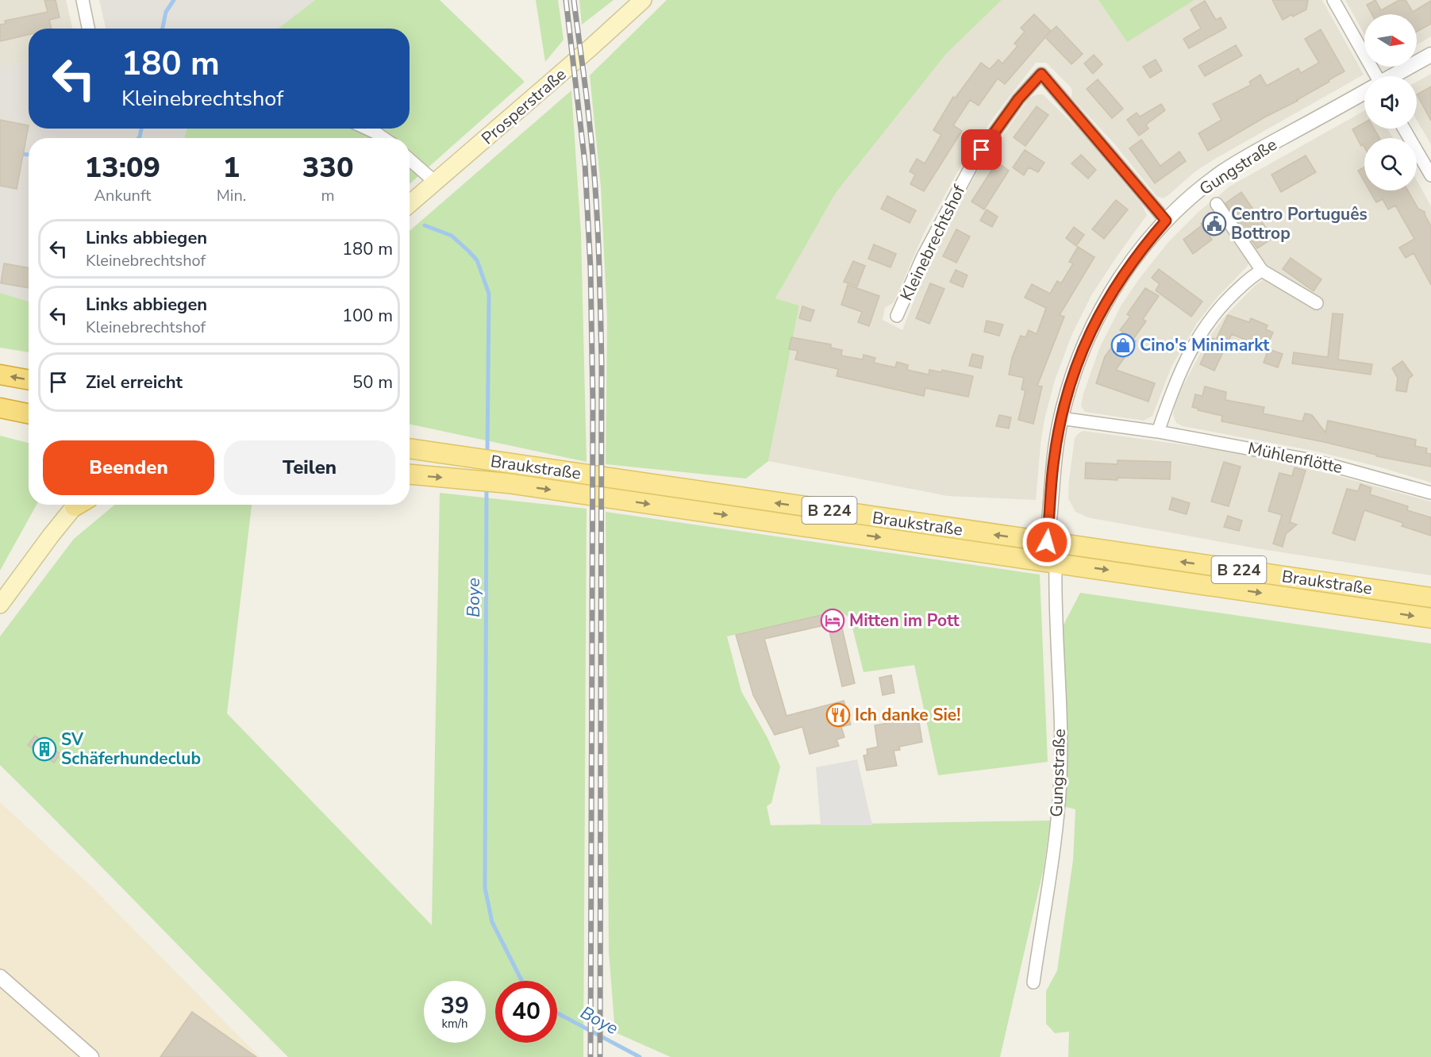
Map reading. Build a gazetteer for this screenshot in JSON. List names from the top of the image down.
{
  "streets": {
    "main road": ["Prosperstraße", "Braukstraße", "B 224"],
    "street": ["Gungstraße", "Kleinebrechtshof", "Mühlenflötte"]
  },
  "crossings": [
    ["Gungstraße", "Kleinebrechtshof"],
    ["Gungstraße", "Mühlenflötte"],
    ["Gungstraße", "Braukstraße"]
  ],
  "water": ["Boye"],
  "places": {
    "public building": ["Centro Português Bottrop"],
    "shop": ["Cino's Minimarkt"],
    "hotel": ["Mitten im Pott"],
    "restaurant": ["Ich danke Sie!"],
    "building": ["SV Schäferhundeclub"]
  },
  "north": "right",
  "page": {
    "turn": ["180 m", "Kleinebrechtshof"],
    "eta": [
      "13:09",
      "Ankunft",
      "1",
      "Min.",
      "330",
      "m"
    ],
    "list": [
      {
        "name": "Links abbiegen",
        "note": "Kleinebrechtshof",
        "value": "180 m"
      },
      {
        "name": "Links abbiegen",
        "note": "Kleinebrechtshof",
        "value": "100 m"
      },
      {
        "name": "Ziel erreicht",
        "value": "50 m"
      }
    ],
    "buttons": ["Beenden", "Teilen"],
    "speed": "39 km/h",
    "limit": "40"
  }
}
